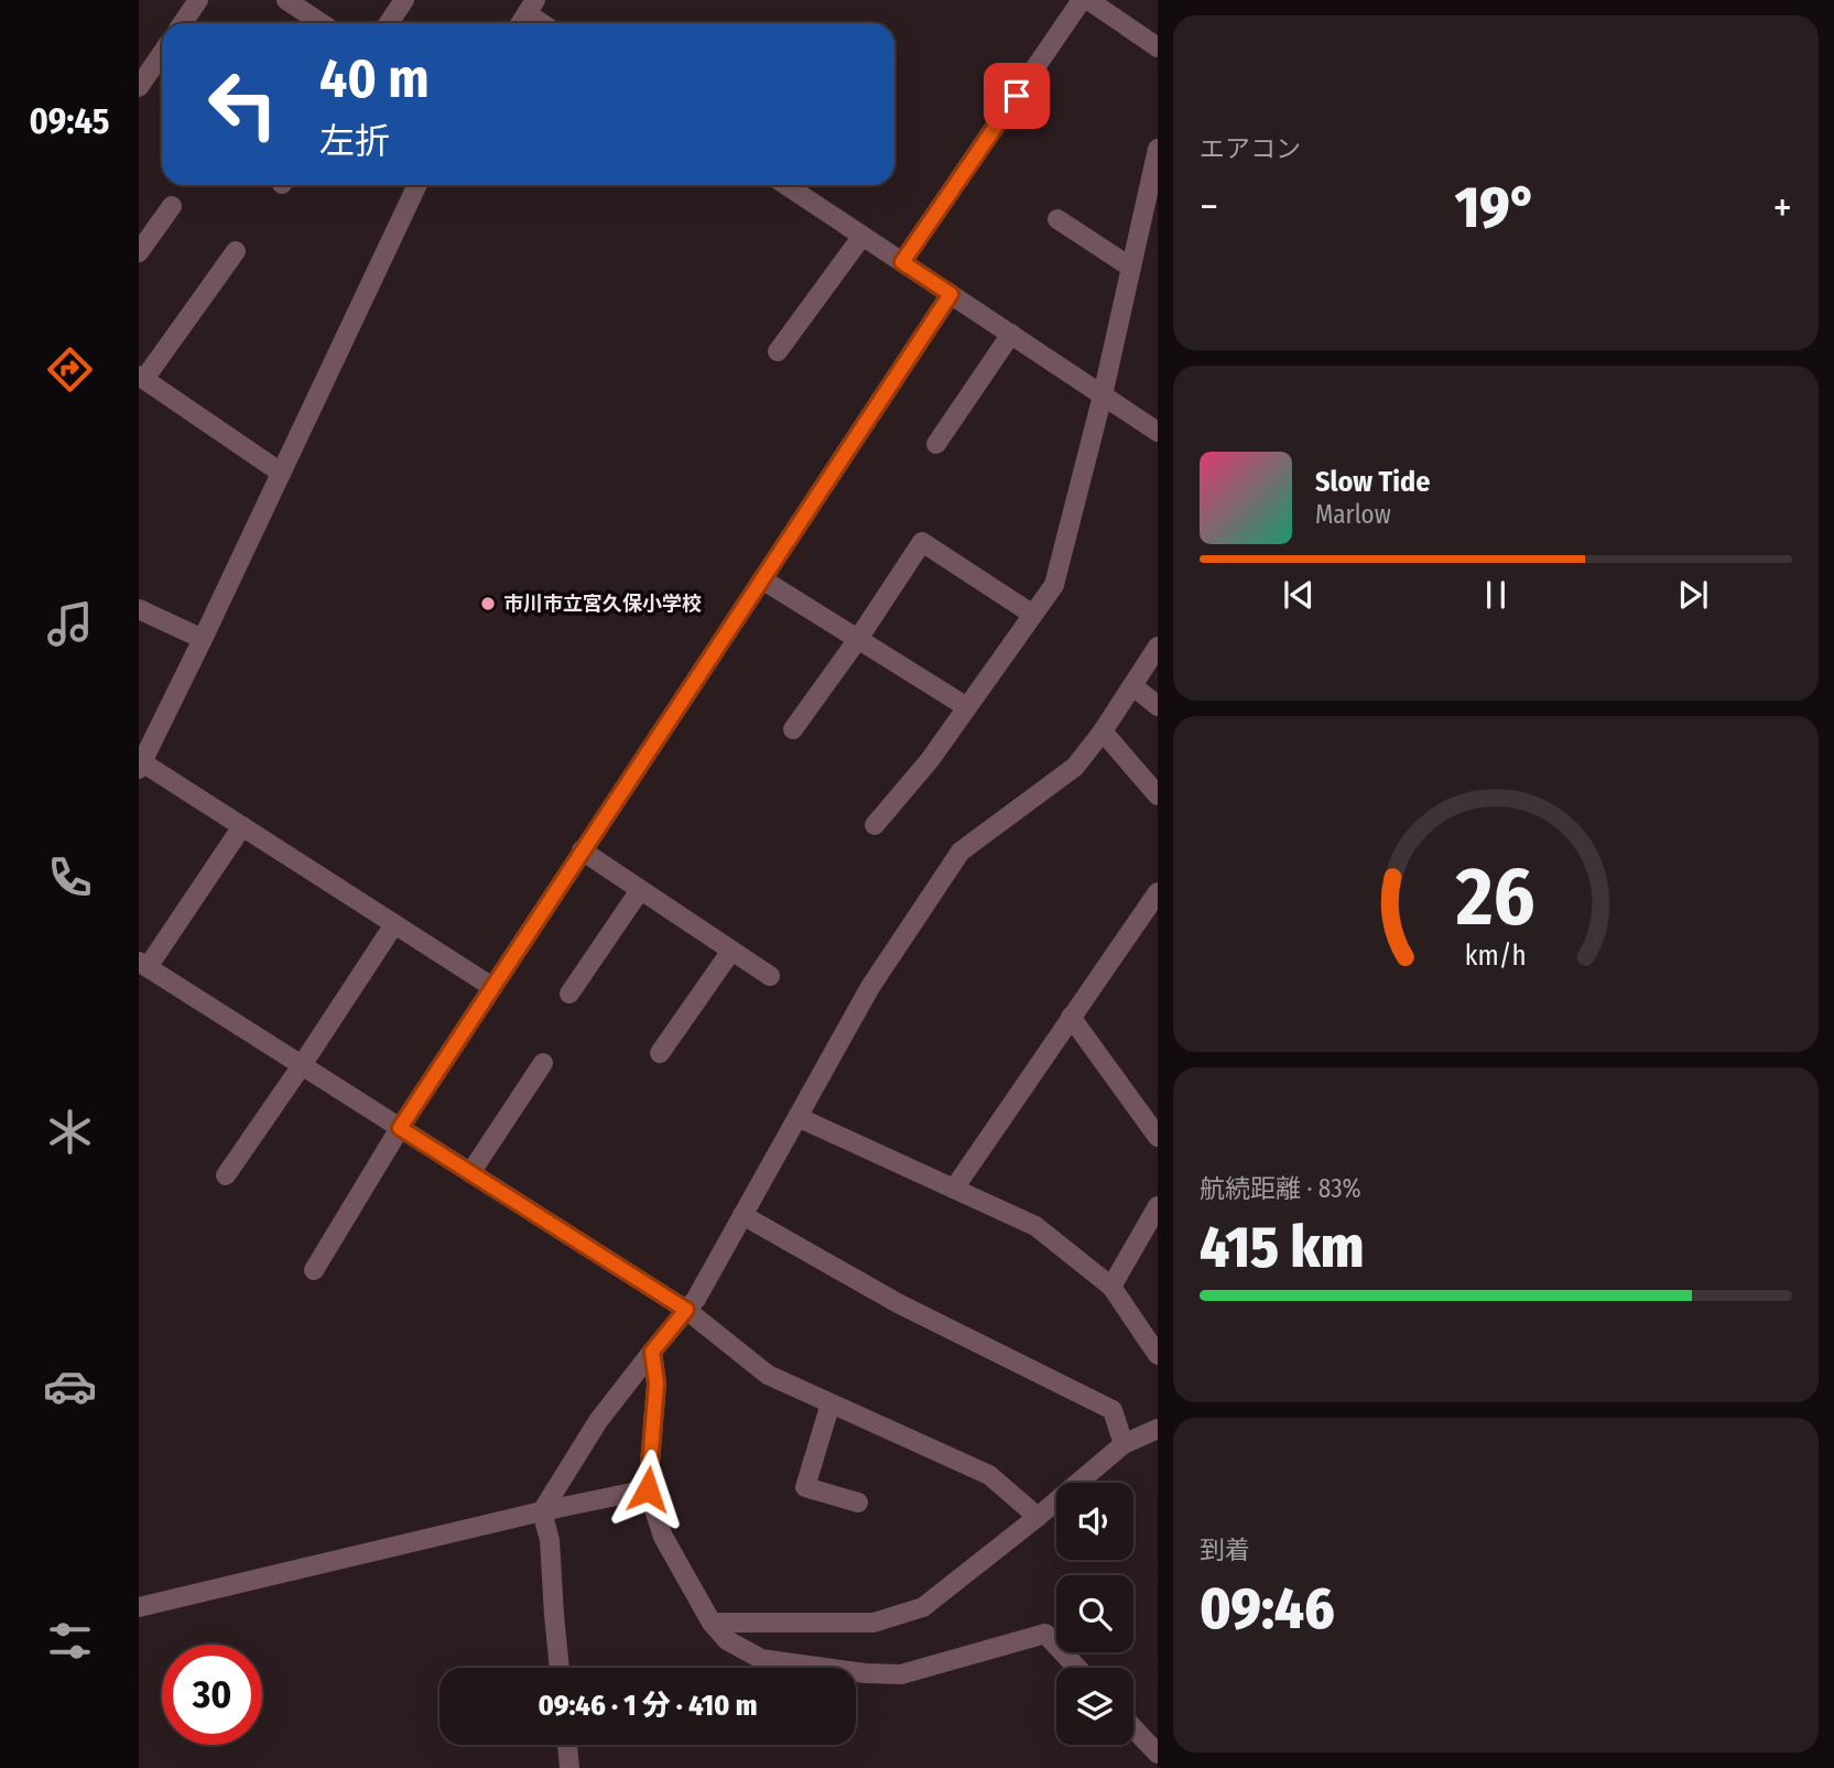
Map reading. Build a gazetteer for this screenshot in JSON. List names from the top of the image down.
{
  "places": ["市川市立宮久保小学校"],
  "page": {
    "tabs": "09:45",
    "tile": [
      "エアコン",
      ["航続距離 · 83%", "415 km"],
      ["到着", "09:46"]
    ],
    "turn": ["40 m", "左折"],
    "heat": ["−", "19°", "+"],
    "song": ["Slow Tide", "Marlow"],
    "limit": "30",
    "trip": "09:46 · 1 分 · 410 m",
    "gauge": ["26", "km/h"]
  }
}
